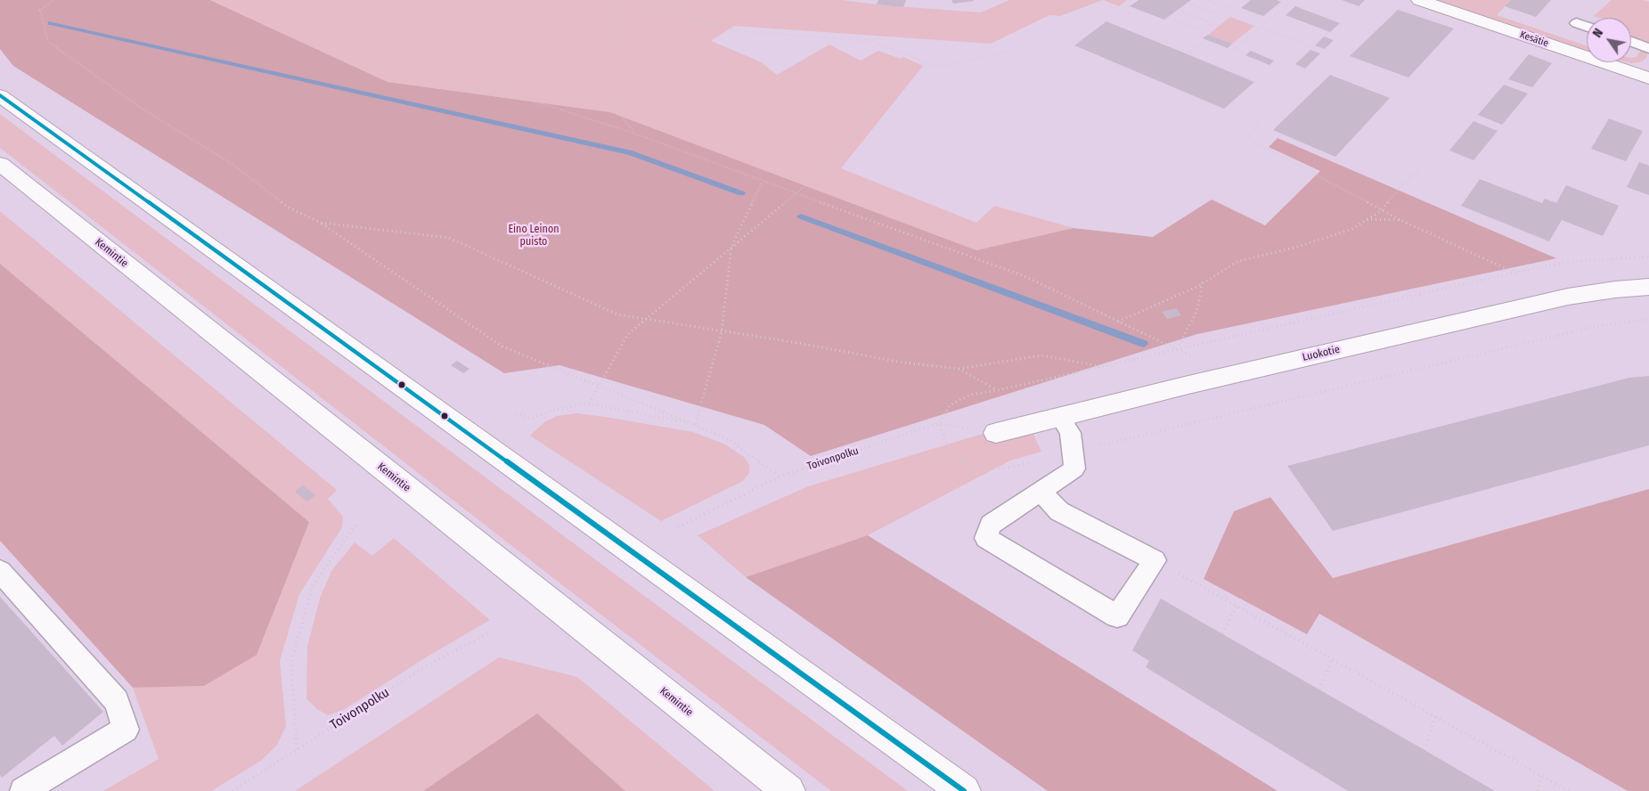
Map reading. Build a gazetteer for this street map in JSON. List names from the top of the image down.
{
  "streets": {
    "main road": ["Kesätie", "Kemintie", "Luokotie"],
    "path": ["Toivonpolku"]
  },
  "crossings": [
    ["Luokotie", "Toivonpolku"]
  ],
  "parks": ["Eino Leinon puisto"],
  "north": "top left"
}
